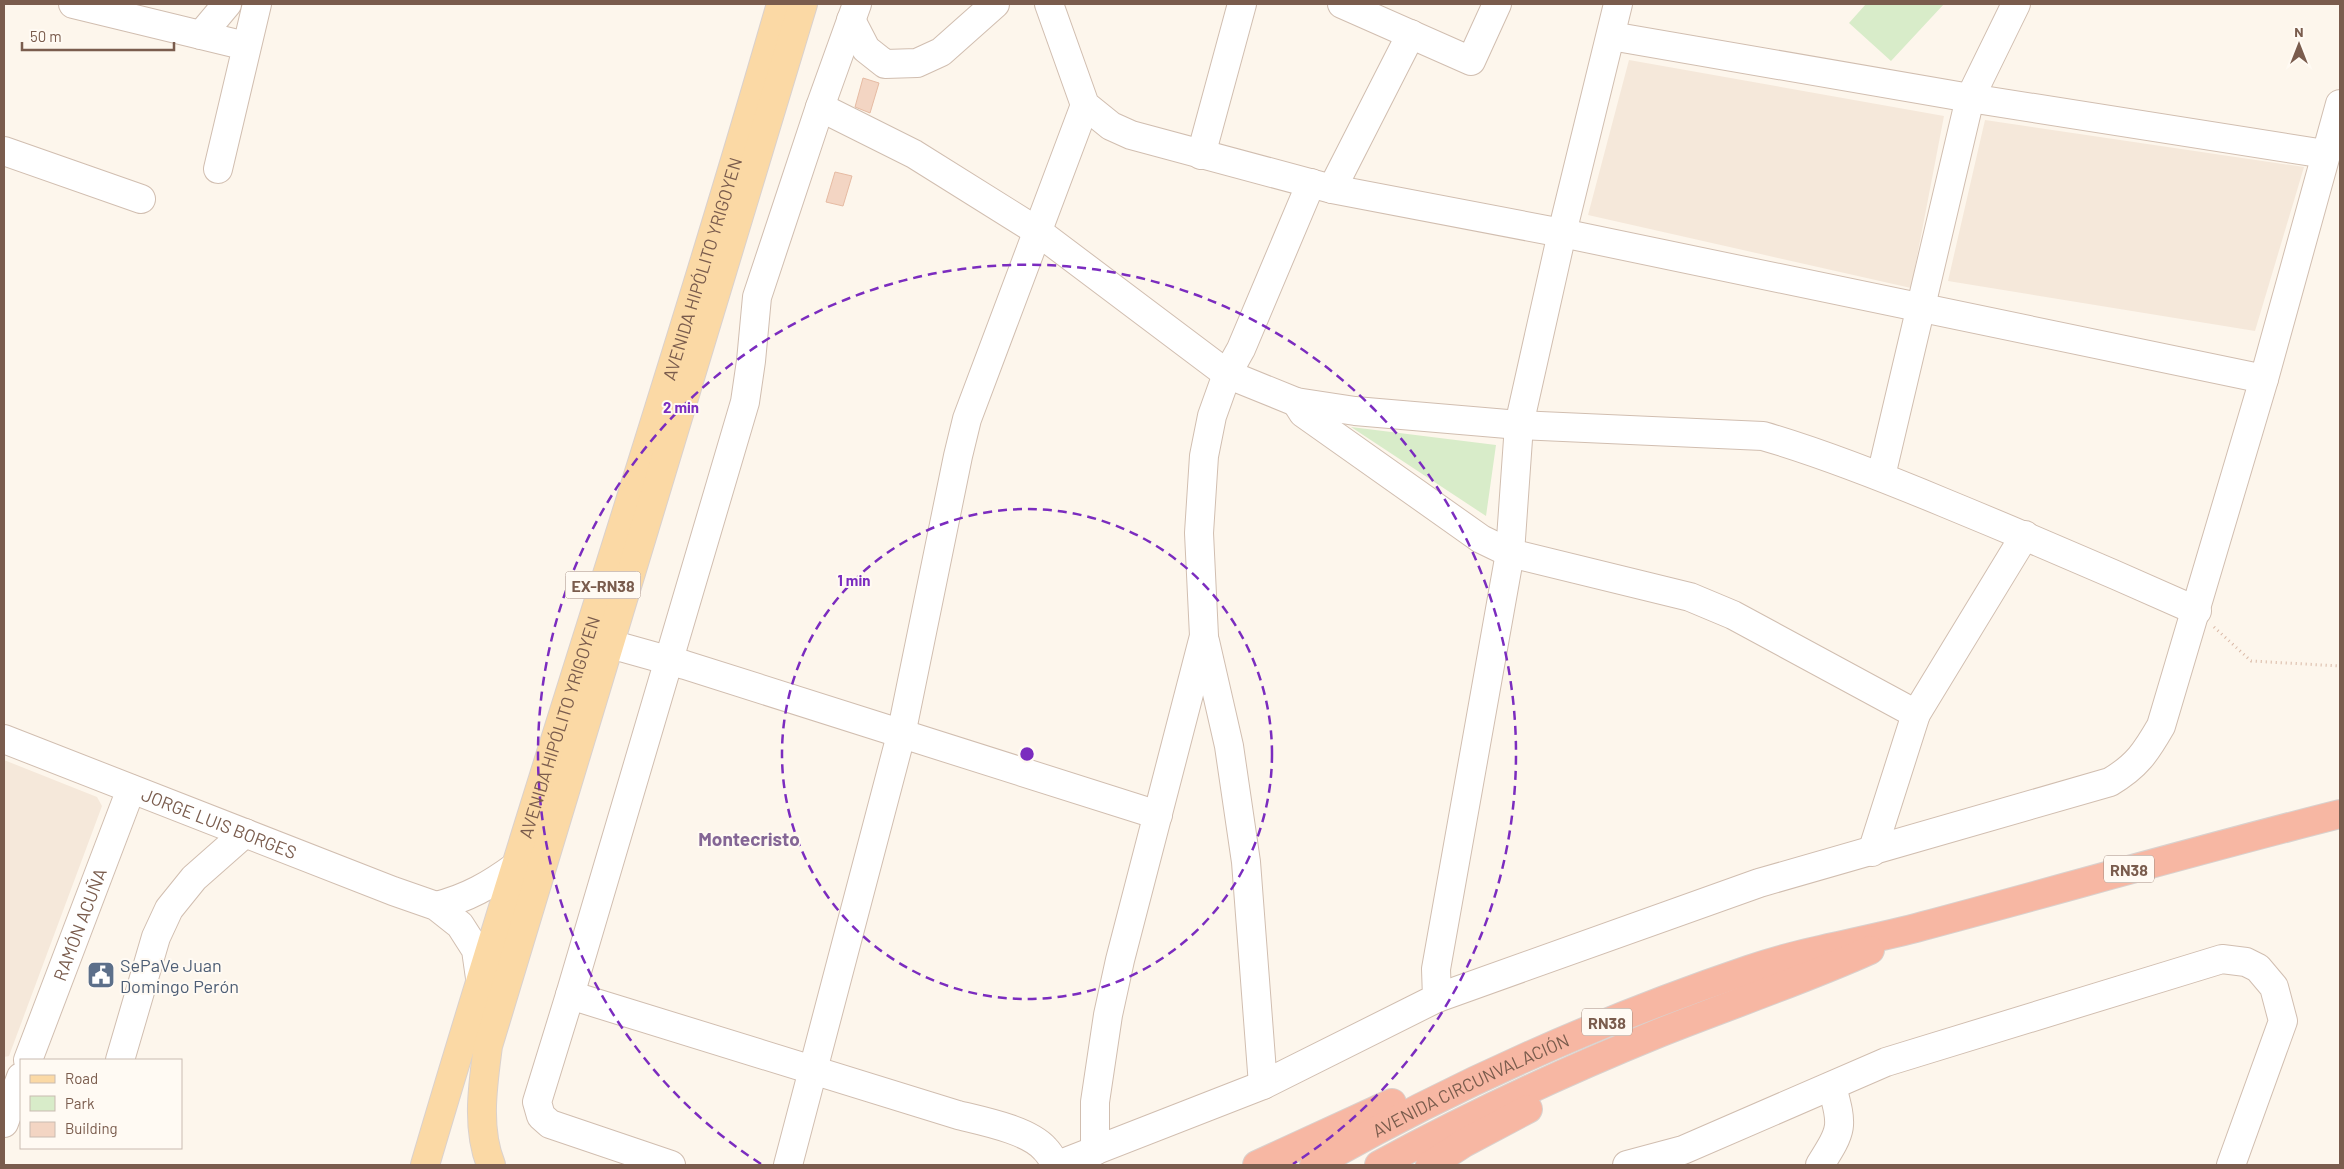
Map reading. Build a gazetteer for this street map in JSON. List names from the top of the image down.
{
  "streets": {
    "highway": ["RN38", "AVENIDA CIRCUNVALACIÓN"],
    "main road": ["AVENIDA HIPÓLITO YRIGOYEN", "EX-RN38"],
    "street": ["JORGE LUIS BORGES", "RAMÓN ACUÑA"]
  },
  "crossings": [
    ["AVENIDA HIPÓLITO YRIGOYEN", "JORGE LUIS BORGES"],
    ["JORGE LUIS BORGES", "RAMÓN ACUÑA"]
  ],
  "districts": ["Montecristo"],
  "places": {
    "public building": ["SePaVe Juan Domingo Perón"]
  },
  "legend": ["Road", "Park", "Building"],
  "scale_bar": "50 m",
  "north": "top",
  "rings": ["2 min", "1 min"]
}
